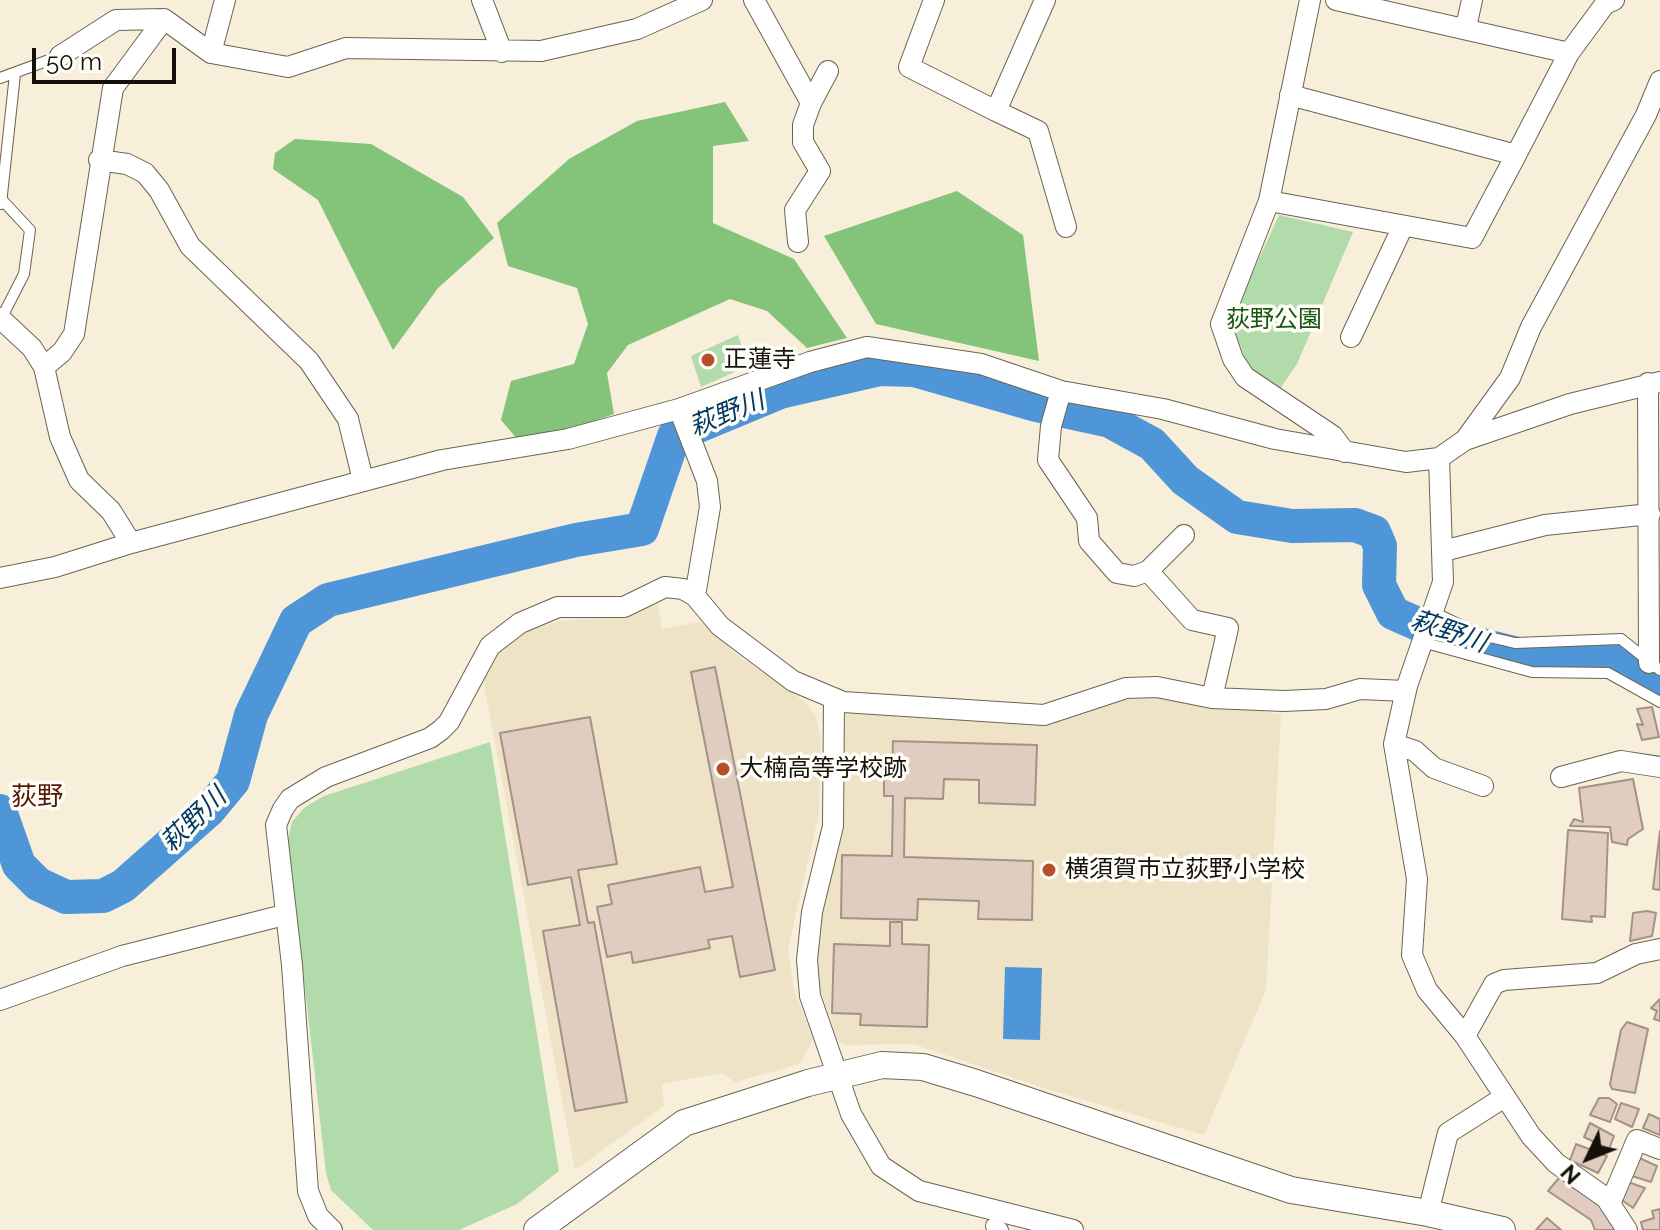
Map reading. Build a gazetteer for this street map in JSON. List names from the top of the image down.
{
  "districts": ["荻野"],
  "water": ["萩野川"],
  "parks": ["荻野公園"],
  "places": ["正蓮寺", "大楠高等学校跡", "横須賀市立荻野小学校"],
  "scale_bar": "50 m",
  "north": "bottom left"
}
